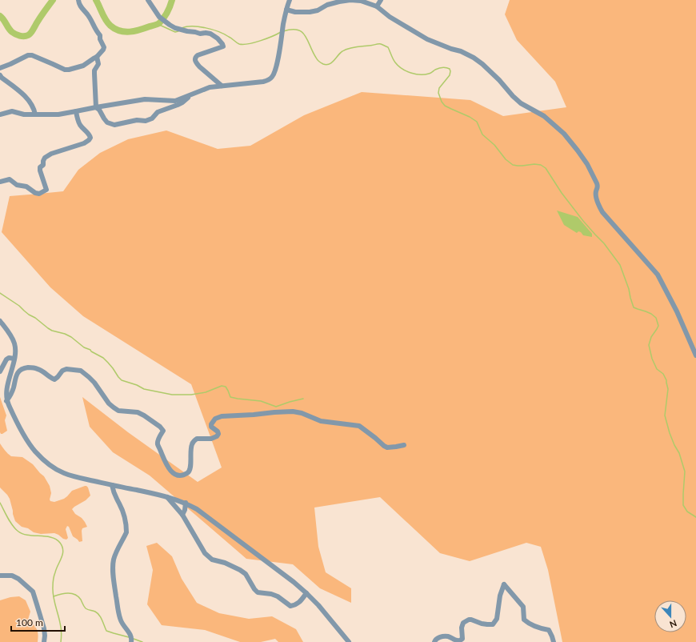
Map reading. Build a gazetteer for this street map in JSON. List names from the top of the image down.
{
  "scale_bar": "100 m",
  "north": "bottom"
}
